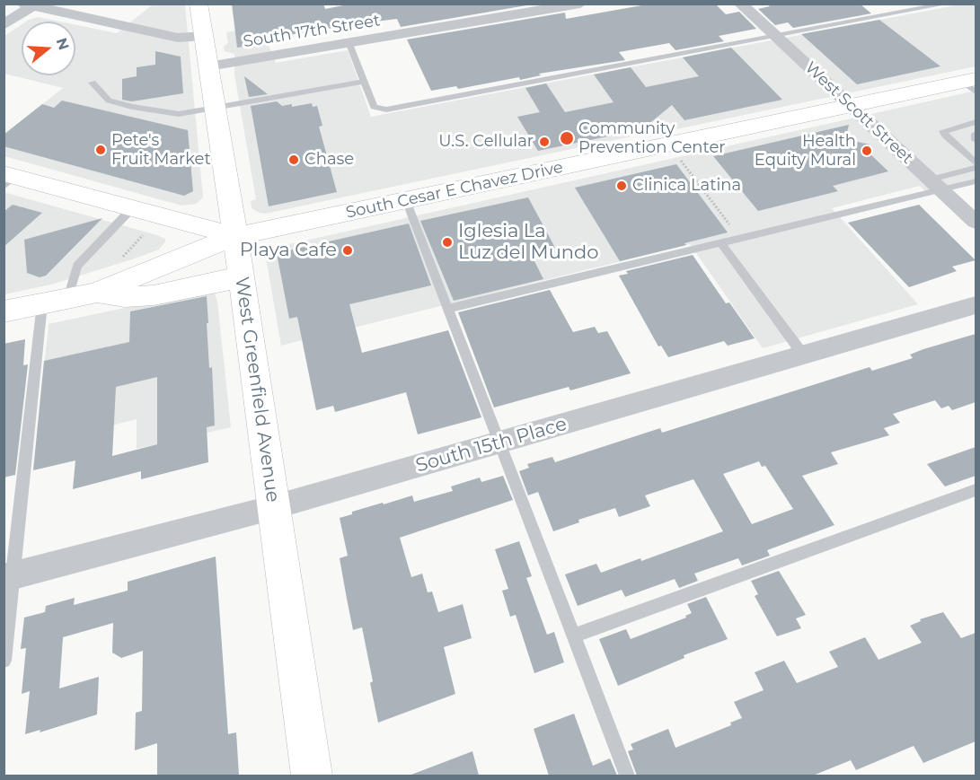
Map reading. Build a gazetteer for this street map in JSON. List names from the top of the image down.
{
  "streets": {
    "main road": ["South Cesar E Chavez Drive", "West Greenfield Avenue"],
    "street": ["South 17th Street", "West Scott Street", "South 15th Place"]
  },
  "crossings": [
    ["South 17th Street", "West Greenfield Avenue"],
    ["West Scott Street", "South Cesar E Chavez Drive"],
    ["South Cesar E Chavez Drive", "West Greenfield Avenue"],
    ["West Greenfield Avenue", "South 15th Place"]
  ],
  "places": [
    "Community Prevention Center",
    "U.S. Cellular",
    "Pete's Fruit Market",
    "Health Equity Mural",
    "Chase",
    "Clinica Latina",
    "Iglesia La Luz del Mundo",
    "Playa Cafe"
  ],
  "north": "right"
}
